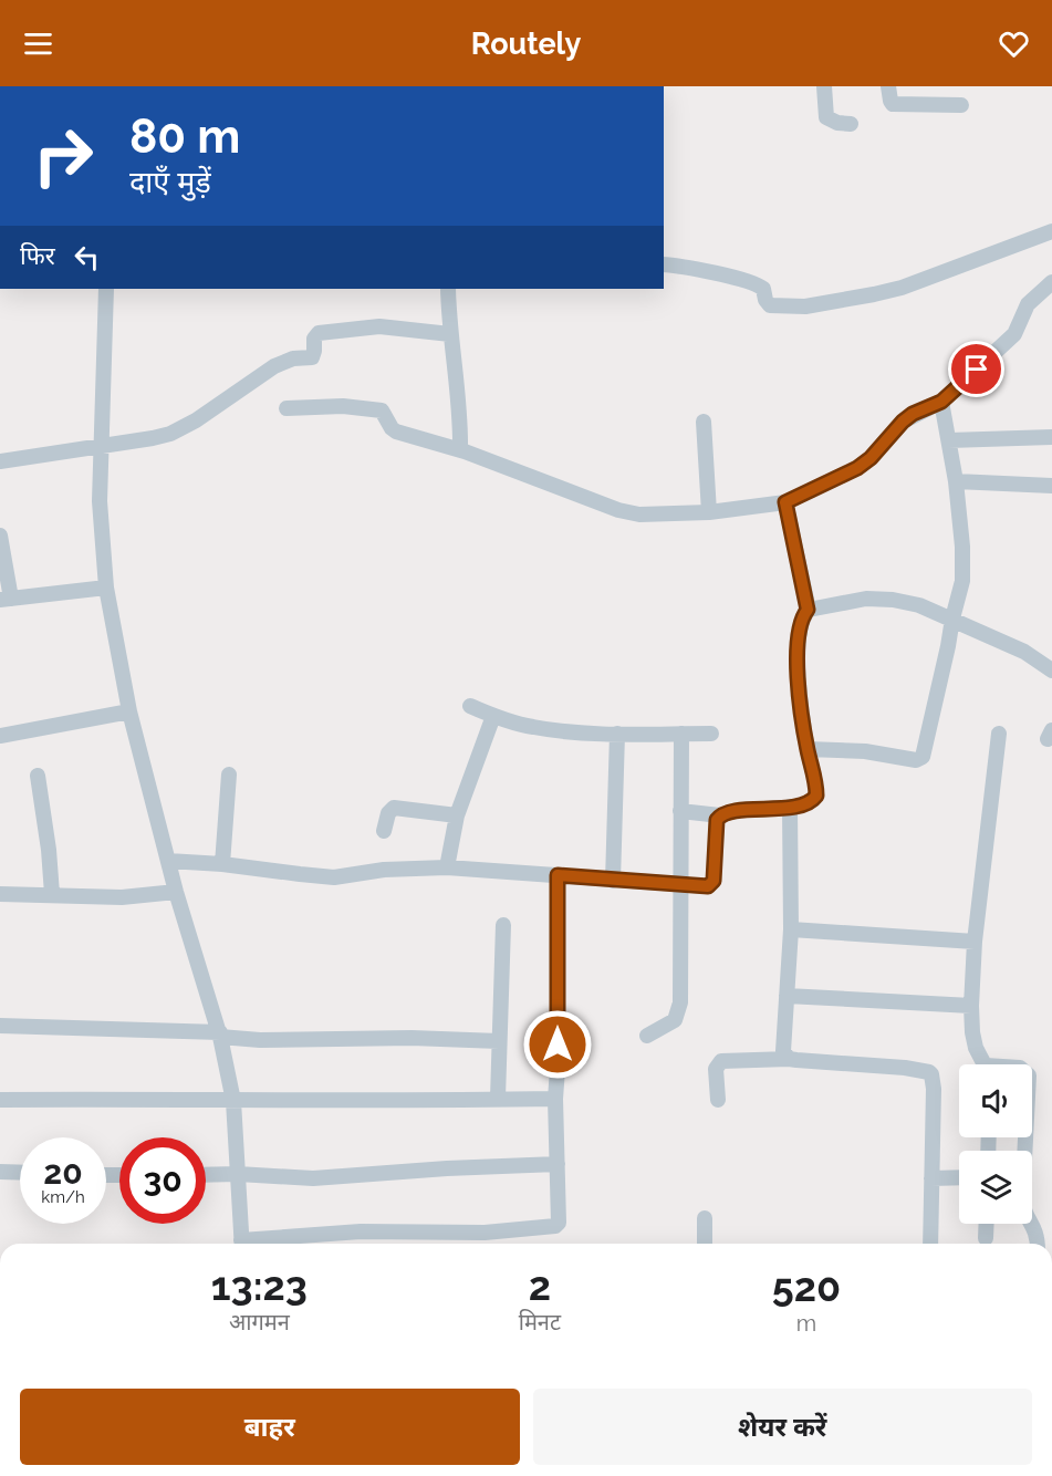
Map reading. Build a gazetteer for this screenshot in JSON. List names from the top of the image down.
{
  "page": {
    "header": "Routely",
    "turn": ["80 m", "दाएँ मुड़ें"],
    "then": "फिर",
    "speed": "20 km/h",
    "limit": "30",
    "eta": [
      "13:23",
      "आगमन",
      "2",
      "मिनट",
      "520",
      "m"
    ],
    "buttons": ["बाहर", "शेयर करें"]
  }
}
